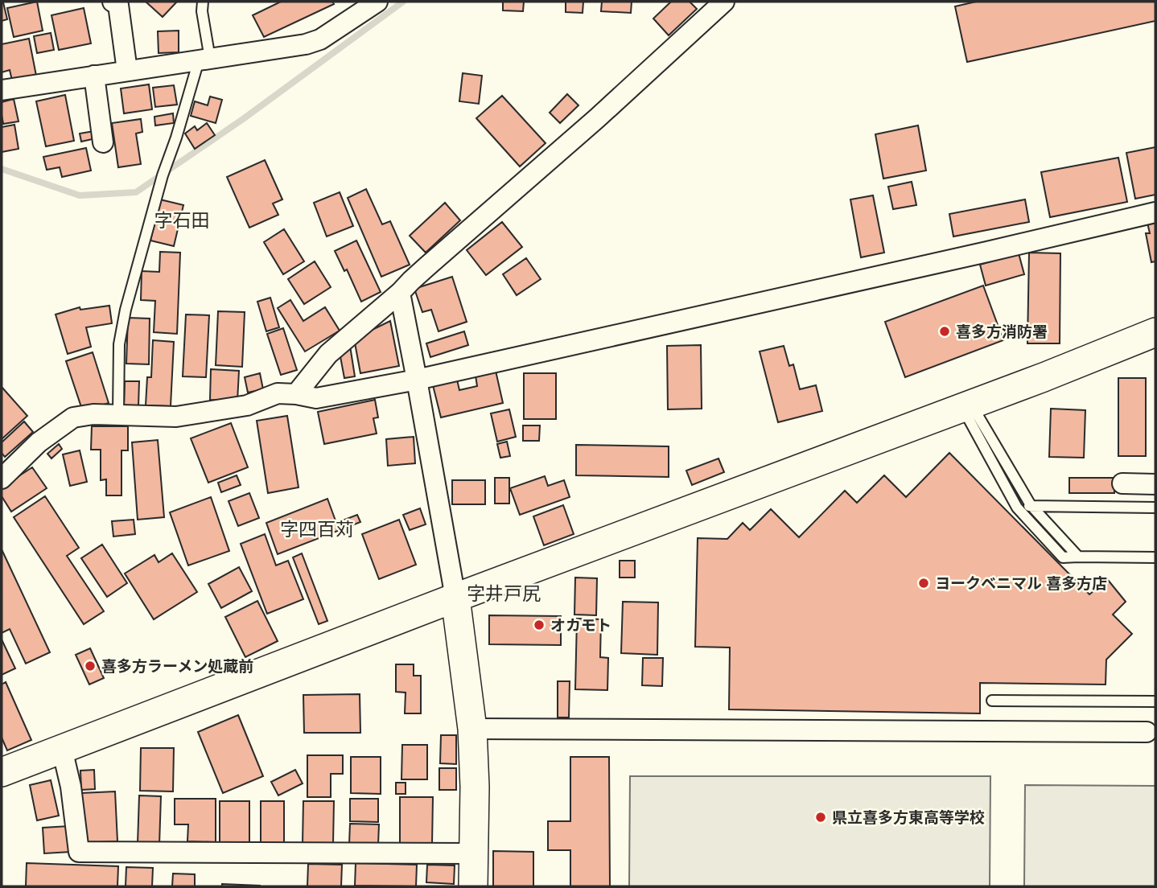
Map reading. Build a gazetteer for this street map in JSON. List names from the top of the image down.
{
  "districts": ["字石田", "字四百苅", "字井戸尻"],
  "places": [
    "喜多方消防署",
    "ヨークベニマル 喜多方店",
    "オカモト",
    "喜多方ラーメン処蔵前",
    "県立喜多方東高等学校"
  ]
}
